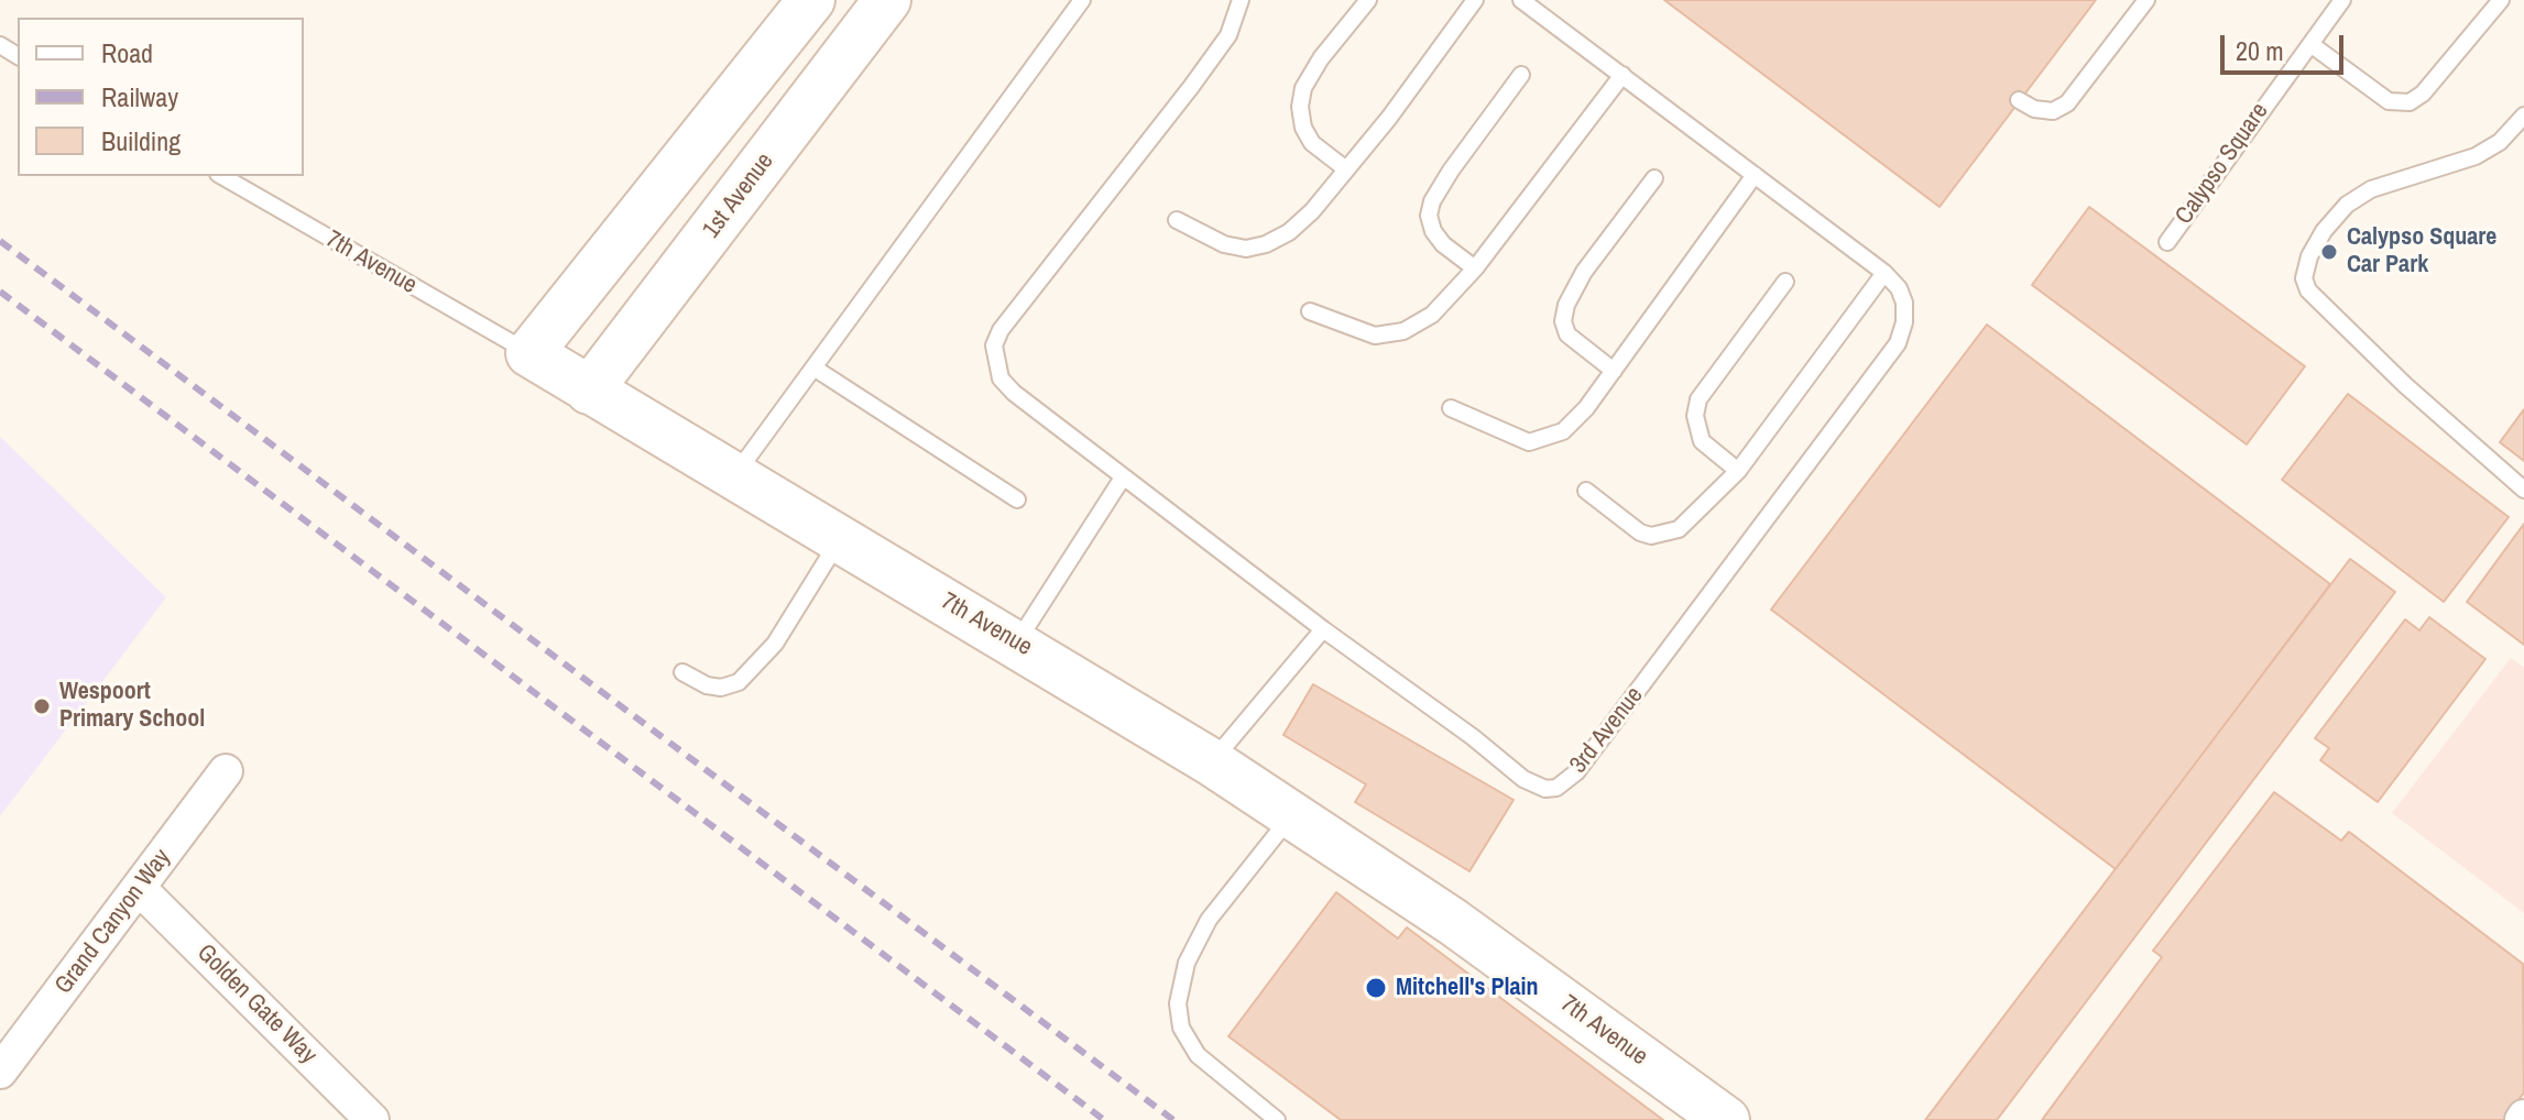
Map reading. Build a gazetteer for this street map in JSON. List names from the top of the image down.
{
  "streets": {
    "street": [
      "1st Avenue",
      "7th Avenue",
      "Grand Canyon Way",
      "Golden Gate Way"
    ],
    "lane": ["Calypso Square", "3rd Avenue"]
  },
  "crossings": [
    ["1st Avenue", "7th Avenue"],
    ["Grand Canyon Way", "Golden Gate Way"]
  ],
  "places": ["Calypso Square Car Park", "Wespoort Primary School", "Mitchell's Plain"],
  "legend": ["Road", "Railway", "Building"],
  "scale_bar": "20 m"
}
